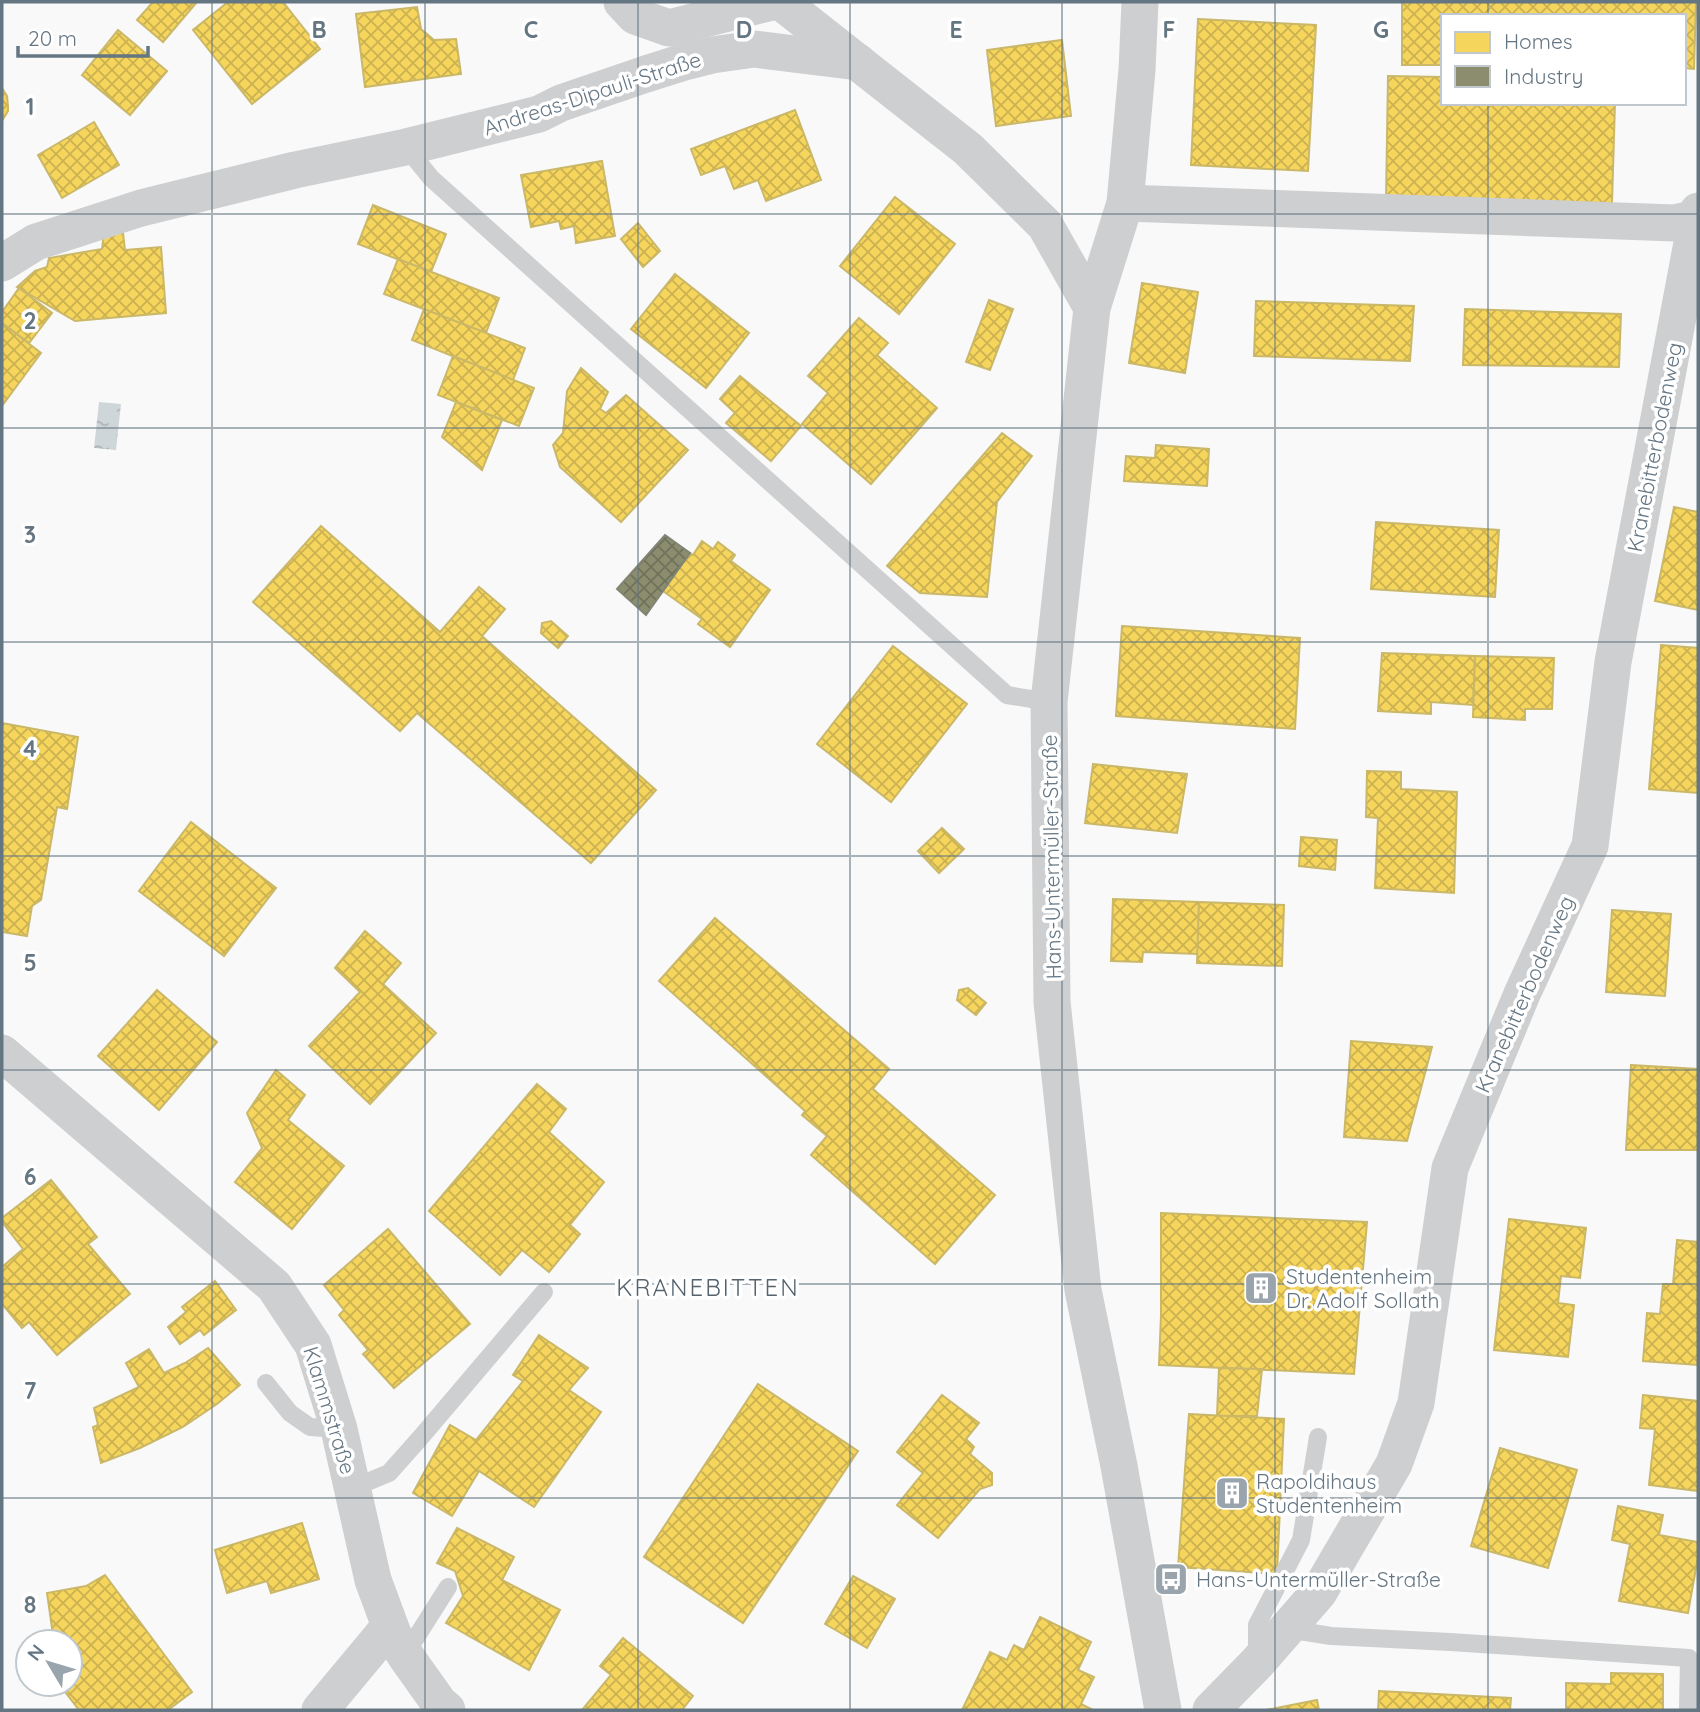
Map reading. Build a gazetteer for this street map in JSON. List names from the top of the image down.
{
  "streets": {
    "street": [
      "Andreas-Dipauli-Straße",
      "Kranebitterbodenweg",
      "Hans-Untermüller-Straße",
      "Klammstraße"
    ]
  },
  "crossings": [
    ["Kranebitterbodenweg", "Hans-Untermüller-Straße"]
  ],
  "districts": ["KRANEBITTEN"],
  "places": {
    "building": ["Studentenheim Dr. Adolf Sollath", "Rapoldihaus Studentenheim"],
    "bus stop": ["Hans-Untermüller-Straße"]
  },
  "legend": ["Homes", "Industry"],
  "scale_bar": "20 m",
  "north": "top left",
  "grid": {
    "columns": [
      "B",
      "C",
      "D",
      "E",
      "F",
      "G"
    ],
    "rows": [
      "1",
      "2",
      "3",
      "4",
      "5",
      "6",
      "7",
      "8"
    ]
  }
}
